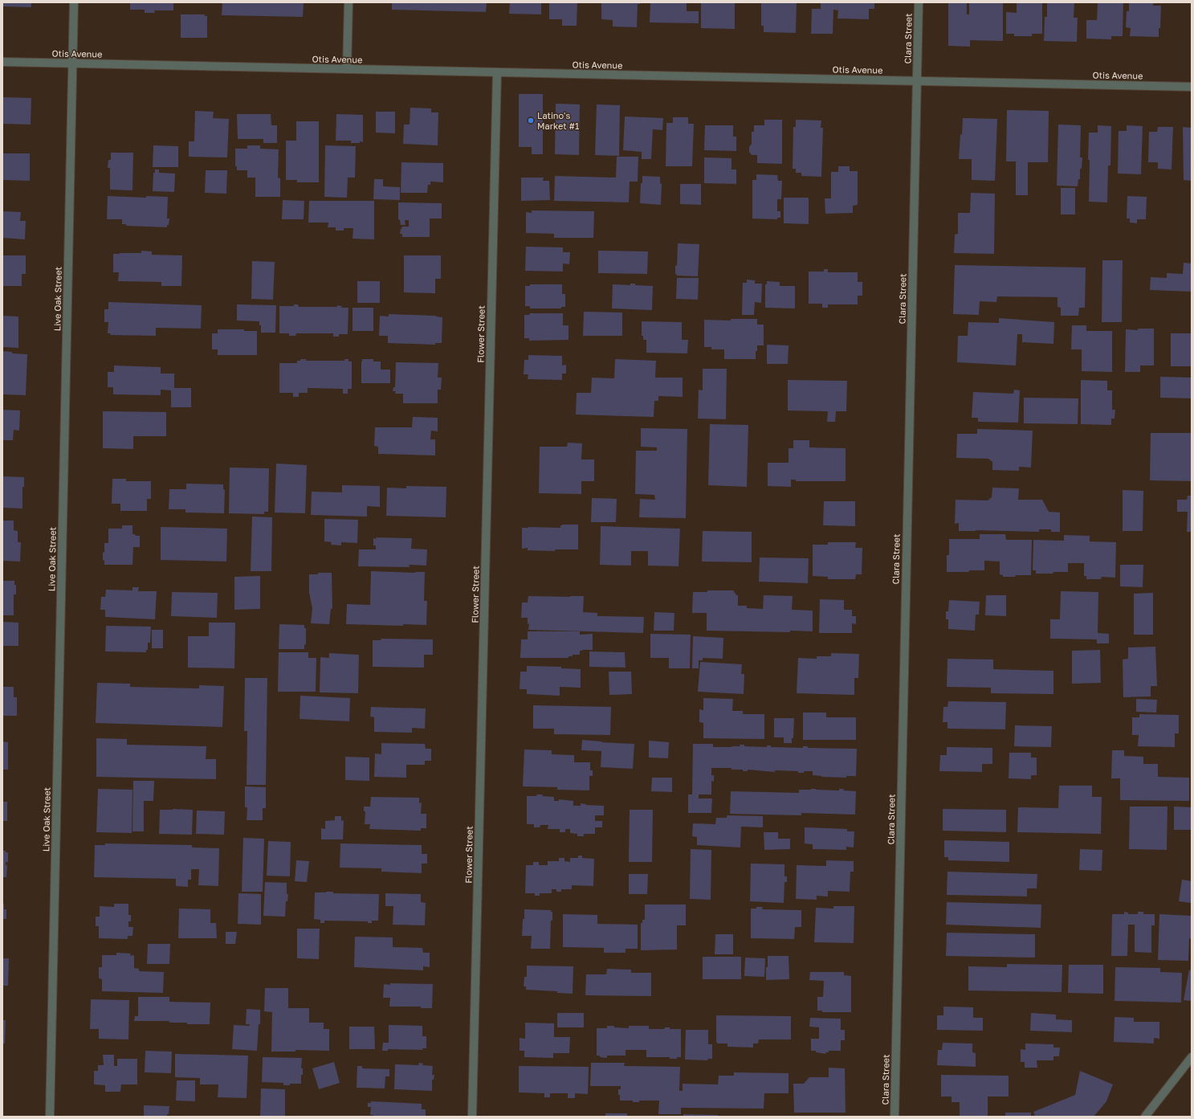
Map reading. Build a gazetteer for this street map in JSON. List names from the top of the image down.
{
  "streets": {
    "street": [
      "Clara Street",
      "Otis Avenue",
      "Live Oak Street",
      "Flower Street"
    ]
  },
  "crossings": [
    ["Clara Street", "Otis Avenue"],
    ["Otis Avenue", "Live Oak Street"],
    ["Otis Avenue", "Flower Street"]
  ],
  "places": ["Latino's Market #1"]
}
